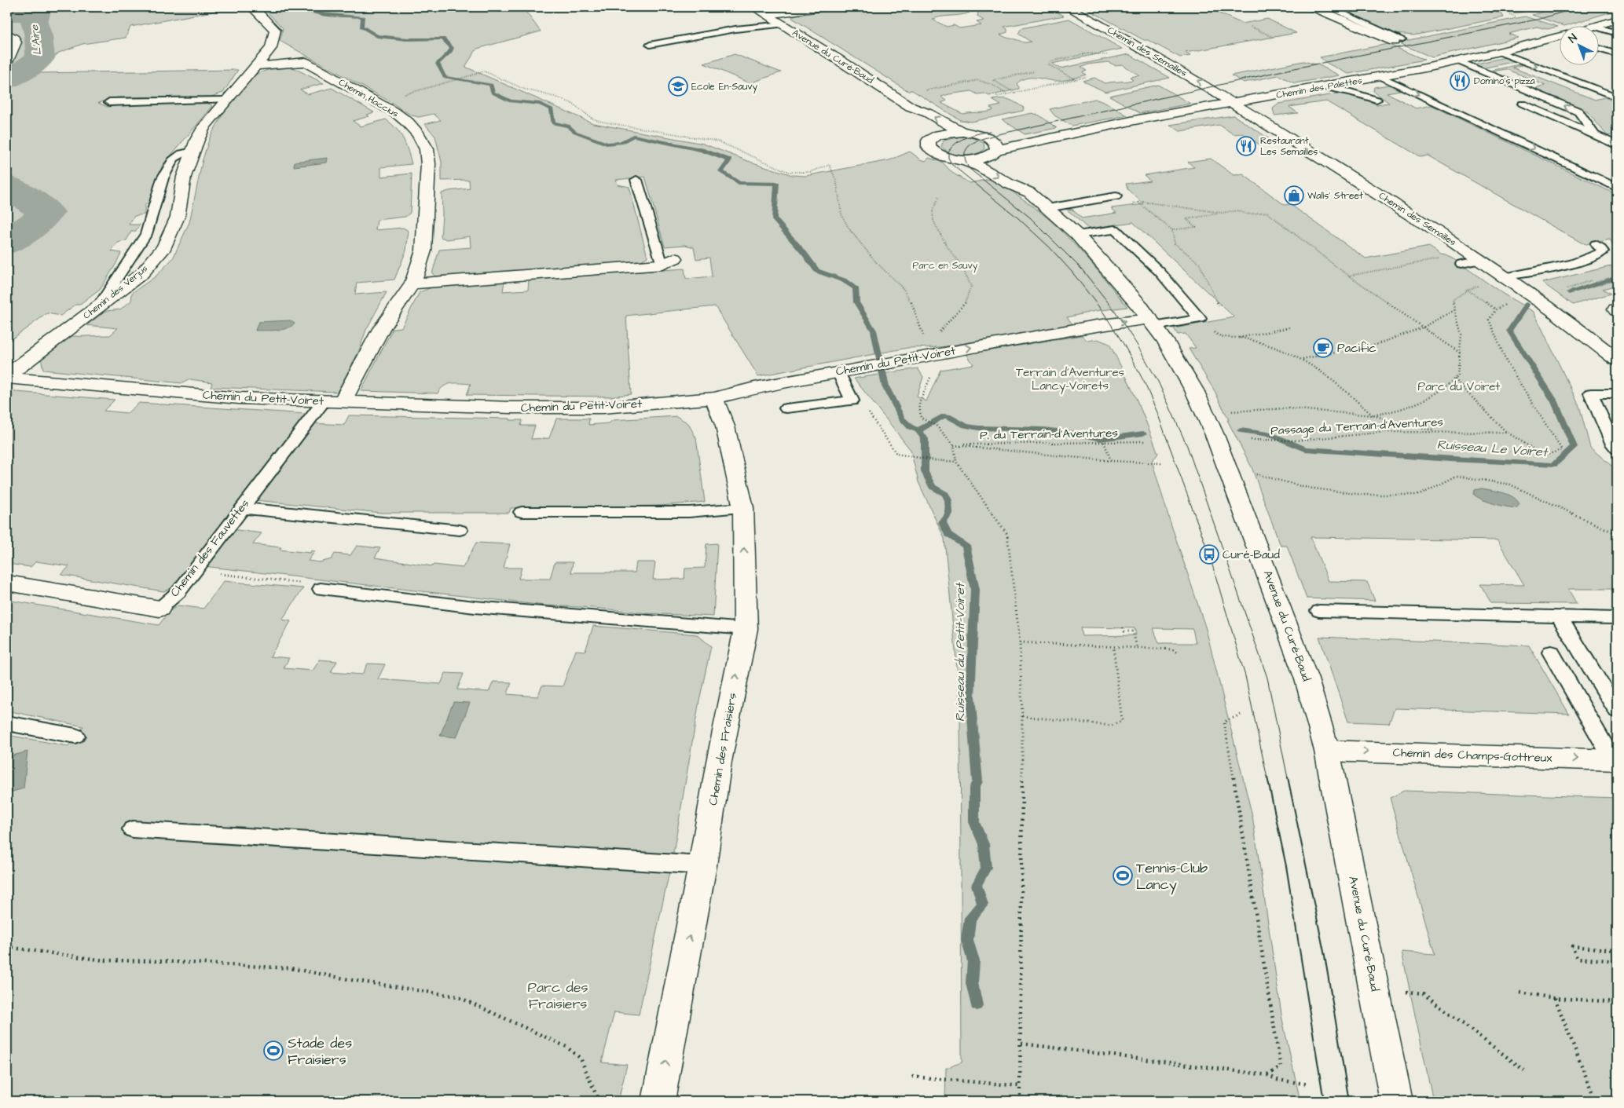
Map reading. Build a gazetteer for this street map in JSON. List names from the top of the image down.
{
  "streets": {
    "street": [
      "Chemin des Semailles",
      "Avenue du Curé-Baud",
      "Chemin des Palettes",
      "Chemin Haccius",
      "Chemin des Verjus",
      "Chemin du Petit-Voiret",
      "Chemin des Fauvettes",
      "Chemin des Fraisiers",
      "Chemin des Champs-Gottreux"
    ],
    "path": ["Passage du Terrain-d'Aventures", "P. du Terrain-d'Aventures"]
  },
  "crossings": [
    ["Chemin des Semailles", "Chemin des Palettes"],
    ["Avenue du Curé-Baud", "Chemin des Palettes"],
    ["Avenue du Curé-Baud", "Chemin du Petit-Voiret"],
    ["Avenue du Curé-Baud", "Chemin des Champs-Gottreux"],
    ["Chemin Haccius", "Chemin des Verjus"],
    ["Chemin Haccius", "Chemin du Petit-Voiret"],
    ["Chemin du Petit-Voiret", "Chemin des Fauvettes"],
    ["Chemin du Petit-Voiret", "Chemin des Fraisiers"]
  ],
  "one_way": ["Chemin des Fraisiers", "Chemin des Champs-Gottreux"],
  "water": ["L'Aire", "Ruisseau Le Voiret", "Ruisseau du Petit-Voiret"],
  "parks": [
    "Parc en Sauvy",
    "Terrain d'Aventures Lancy-Voirets",
    "Parc du Voiret",
    "Parc des Fraisiers"
  ],
  "places": {
    "restaurant": ["Domino's pizza", "Restaurant Les Semailles"],
    "school or university": ["Ecole En-Sauvy"],
    "shop": ["Walls' Street"],
    "cafe": ["Pacific"],
    "bus stop": ["Curé-Baud"],
    "sports": ["Tennis-Club Lancy", "Stade des Fraisiers"]
  },
  "north": "top left"
}
